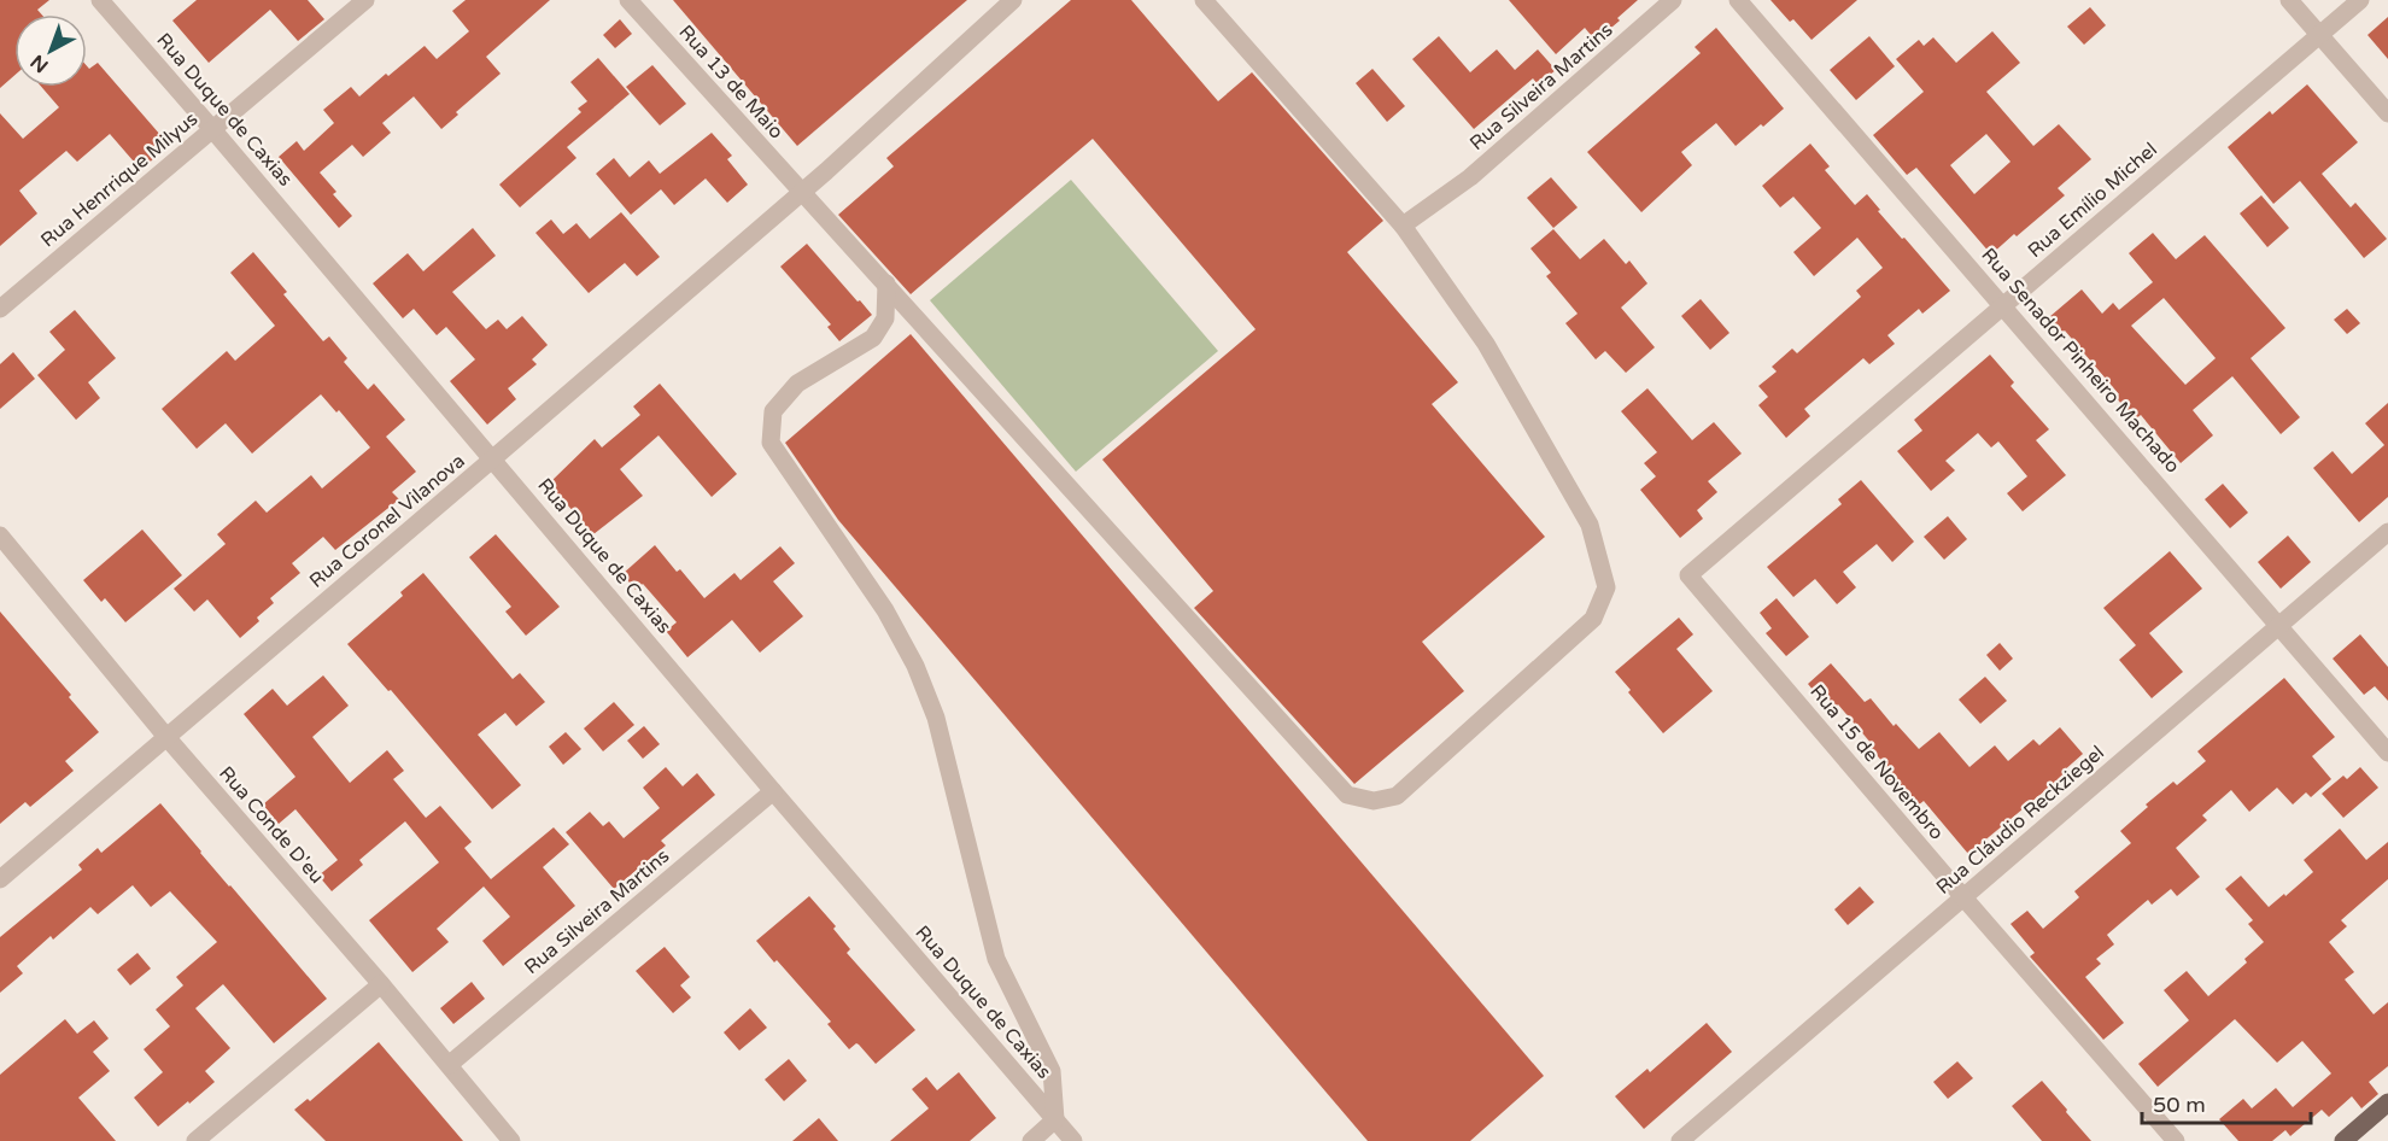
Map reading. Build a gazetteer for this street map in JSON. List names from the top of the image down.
{
  "streets": {
    "street": [
      "Rua 13 de Maio",
      "Rua Silveira Martins",
      "Rua Duque de Caxias",
      "Rua Henrrique Milyus",
      "Rua Emílio Michel",
      "Rua Senador Pinheiro Machado",
      "Rua Coronel Vilanova",
      "Rua 15 de Novembro",
      "Rua Cláudio Reckziegel",
      "Rua Conde D'eu"
    ]
  },
  "crossings": [
    ["Rua 13 de Maio", "Rua Silveira Martins"],
    ["Rua 13 de Maio", "Rua Coronel Vilanova"],
    ["Rua Silveira Martins", "Rua Duque de Caxias"],
    ["Rua Silveira Martins", "Rua Conde D'eu"],
    ["Rua Duque de Caxias", "Rua Henrrique Milyus"],
    ["Rua Duque de Caxias", "Rua Coronel Vilanova"],
    ["Rua Emílio Michel", "Rua Senador Pinheiro Machado"],
    ["Rua Emílio Michel", "Rua 15 de Novembro"],
    ["Rua Senador Pinheiro Machado", "Rua Cláudio Reckziegel"],
    ["Rua Coronel Vilanova", "Rua Conde D'eu"],
    ["Rua 15 de Novembro", "Rua Cláudio Reckziegel"]
  ],
  "scale_bar": "50 m",
  "north": "bottom left"
}
